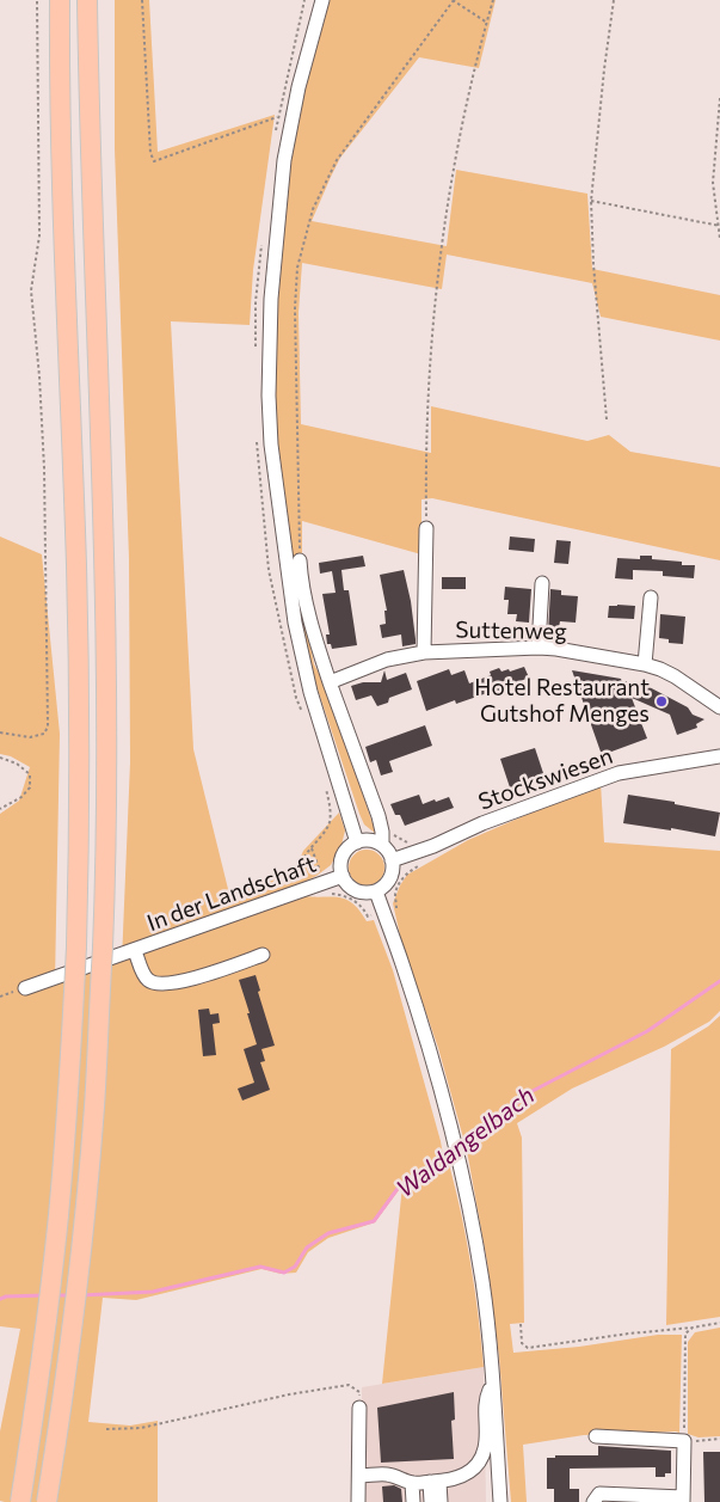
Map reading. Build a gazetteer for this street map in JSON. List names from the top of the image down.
{
  "streets": {
    "street": ["Suttenweg", "Stockswiesen", "In der Landschaft"]
  },
  "crossings": [
    ["Stockswiesen", "In der Landschaft"]
  ],
  "water": ["Waldangelbach"],
  "places": ["Hotel Restaurant Gutshof Menges"]
}
